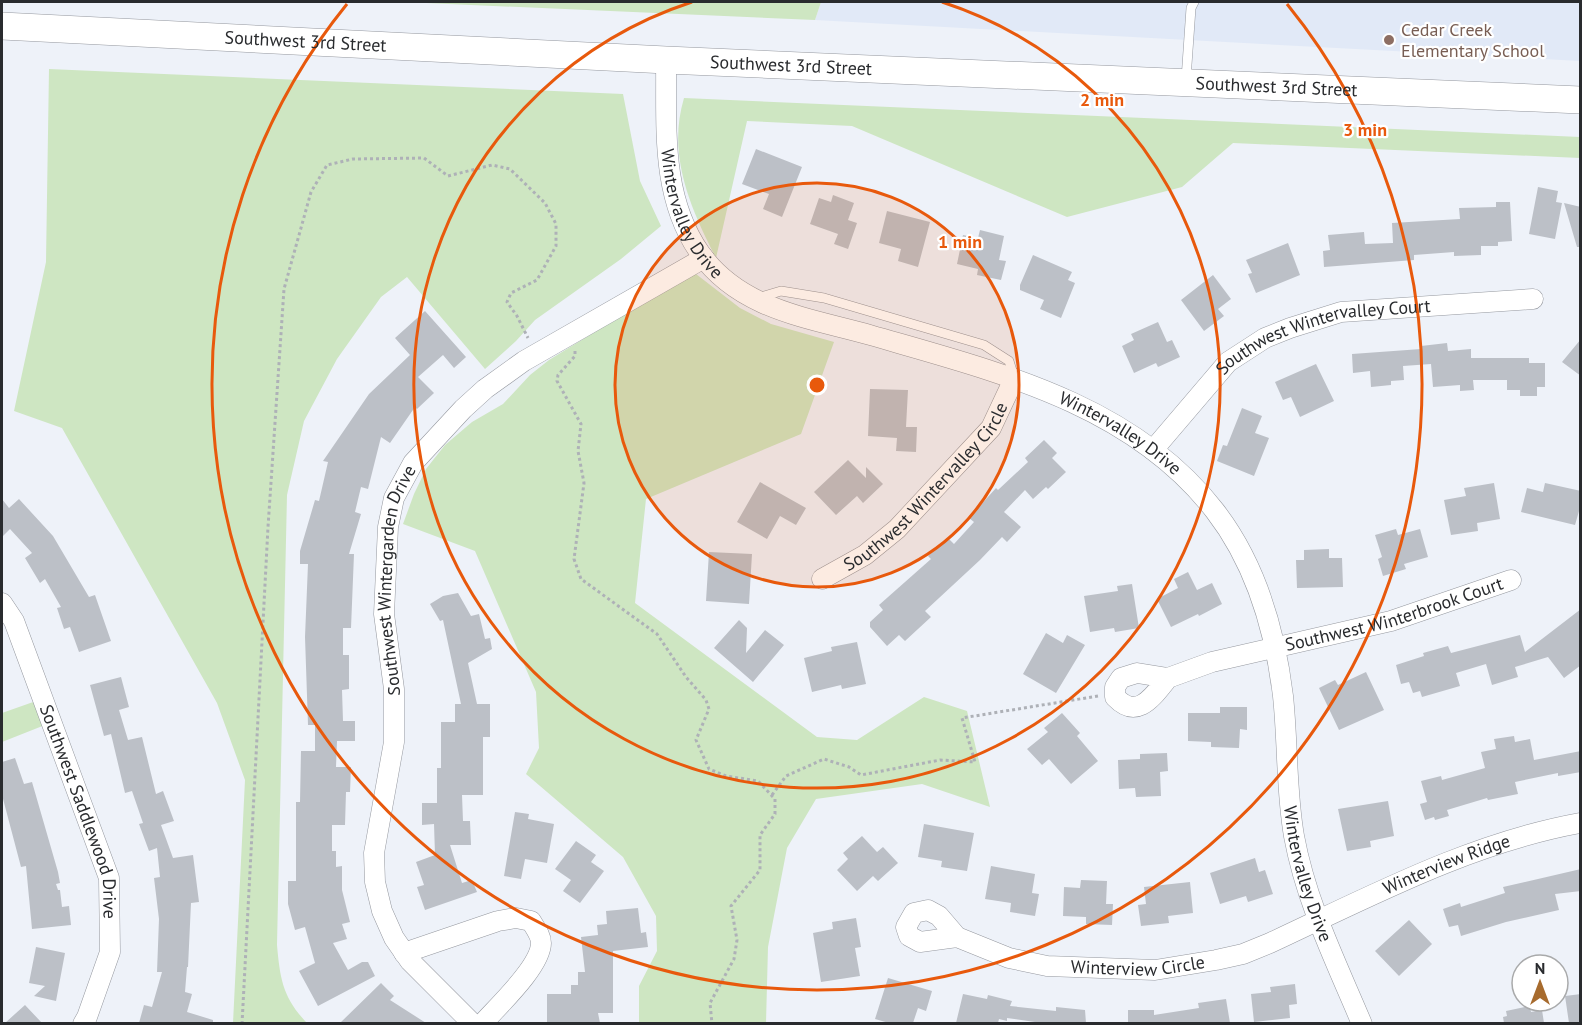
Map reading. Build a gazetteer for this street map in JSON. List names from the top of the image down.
{
  "streets": {
    "main road": ["Southwest 3rd Street"],
    "street": [
      "Wintervalley Drive",
      "Southwest Wintervalley Court",
      "Southwest Wintervalley Circle",
      "Southwest Wintergarden Drive",
      "Southwest Winterbrook Court",
      "Southwest Saddlewood Drive",
      "Winterview Ridge",
      "Winterview Circle"
    ]
  },
  "crossings": [
    ["Southwest 3rd Street", "Wintervalley Drive"],
    ["Wintervalley Drive", "Southwest Wintervalley Court"],
    ["Wintervalley Drive", "Southwest Wintervalley Circle"],
    ["Wintervalley Drive", "Southwest Wintergarden Drive"],
    ["Wintervalley Drive", "Southwest Winterbrook Court"],
    ["Wintervalley Drive", "Winterview Ridge"],
    ["Wintervalley Drive", "Winterview Circle"],
    ["Winterview Ridge", "Winterview Circle"]
  ],
  "places": ["Cedar Creek Elementary School"],
  "north": "top",
  "rings": ["2 min", "3 min", "1 min"]
}
